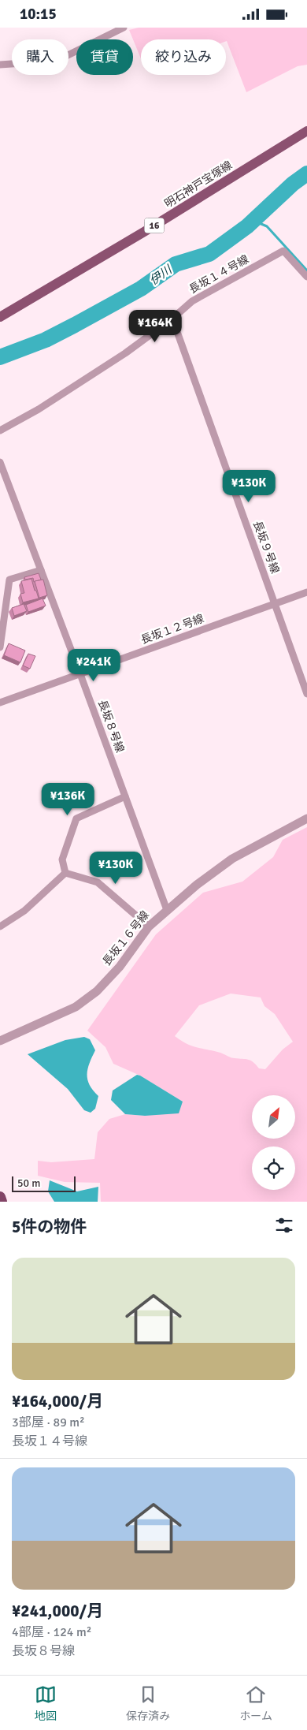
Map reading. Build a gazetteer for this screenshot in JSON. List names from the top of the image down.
{
  "streets": {
    "main road": ["明石神戸宝塚線", "16"],
    "street": [
      "長坂１４号線",
      "長坂９号線",
      "長坂１２号線",
      "長坂８号線",
      "長坂１６号線"
    ]
  },
  "crossings": [
    ["長坂１４号線", "長坂９号線"],
    ["長坂９号線", "長坂１２号線"],
    ["長坂１２号線", "長坂８号線"],
    ["長坂８号線", "長坂１６号線"]
  ],
  "water": ["伊川"],
  "scale_bar": "50 m",
  "north": "top right",
  "page": {
    "status": "10:15",
    "chip": ["購入", "賃貸", "絞り込み"],
    "price": [
      "¥164K",
      "¥130K",
      "¥241K",
      "¥136K",
      "¥130K"
    ],
    "scale": "50 m",
    "heading": "5件の物件",
    "list": [
      {
        "name": "¥164,000/月",
        "note": "3部屋 · 89 m² · 長坂１４号線"
      },
      {
        "name": "¥241,000/月",
        "note": "4部屋 · 124 m² · 長坂８号線"
      }
    ],
    "tabs": ["地図", "保存済み", "ホーム"]
  }
}
